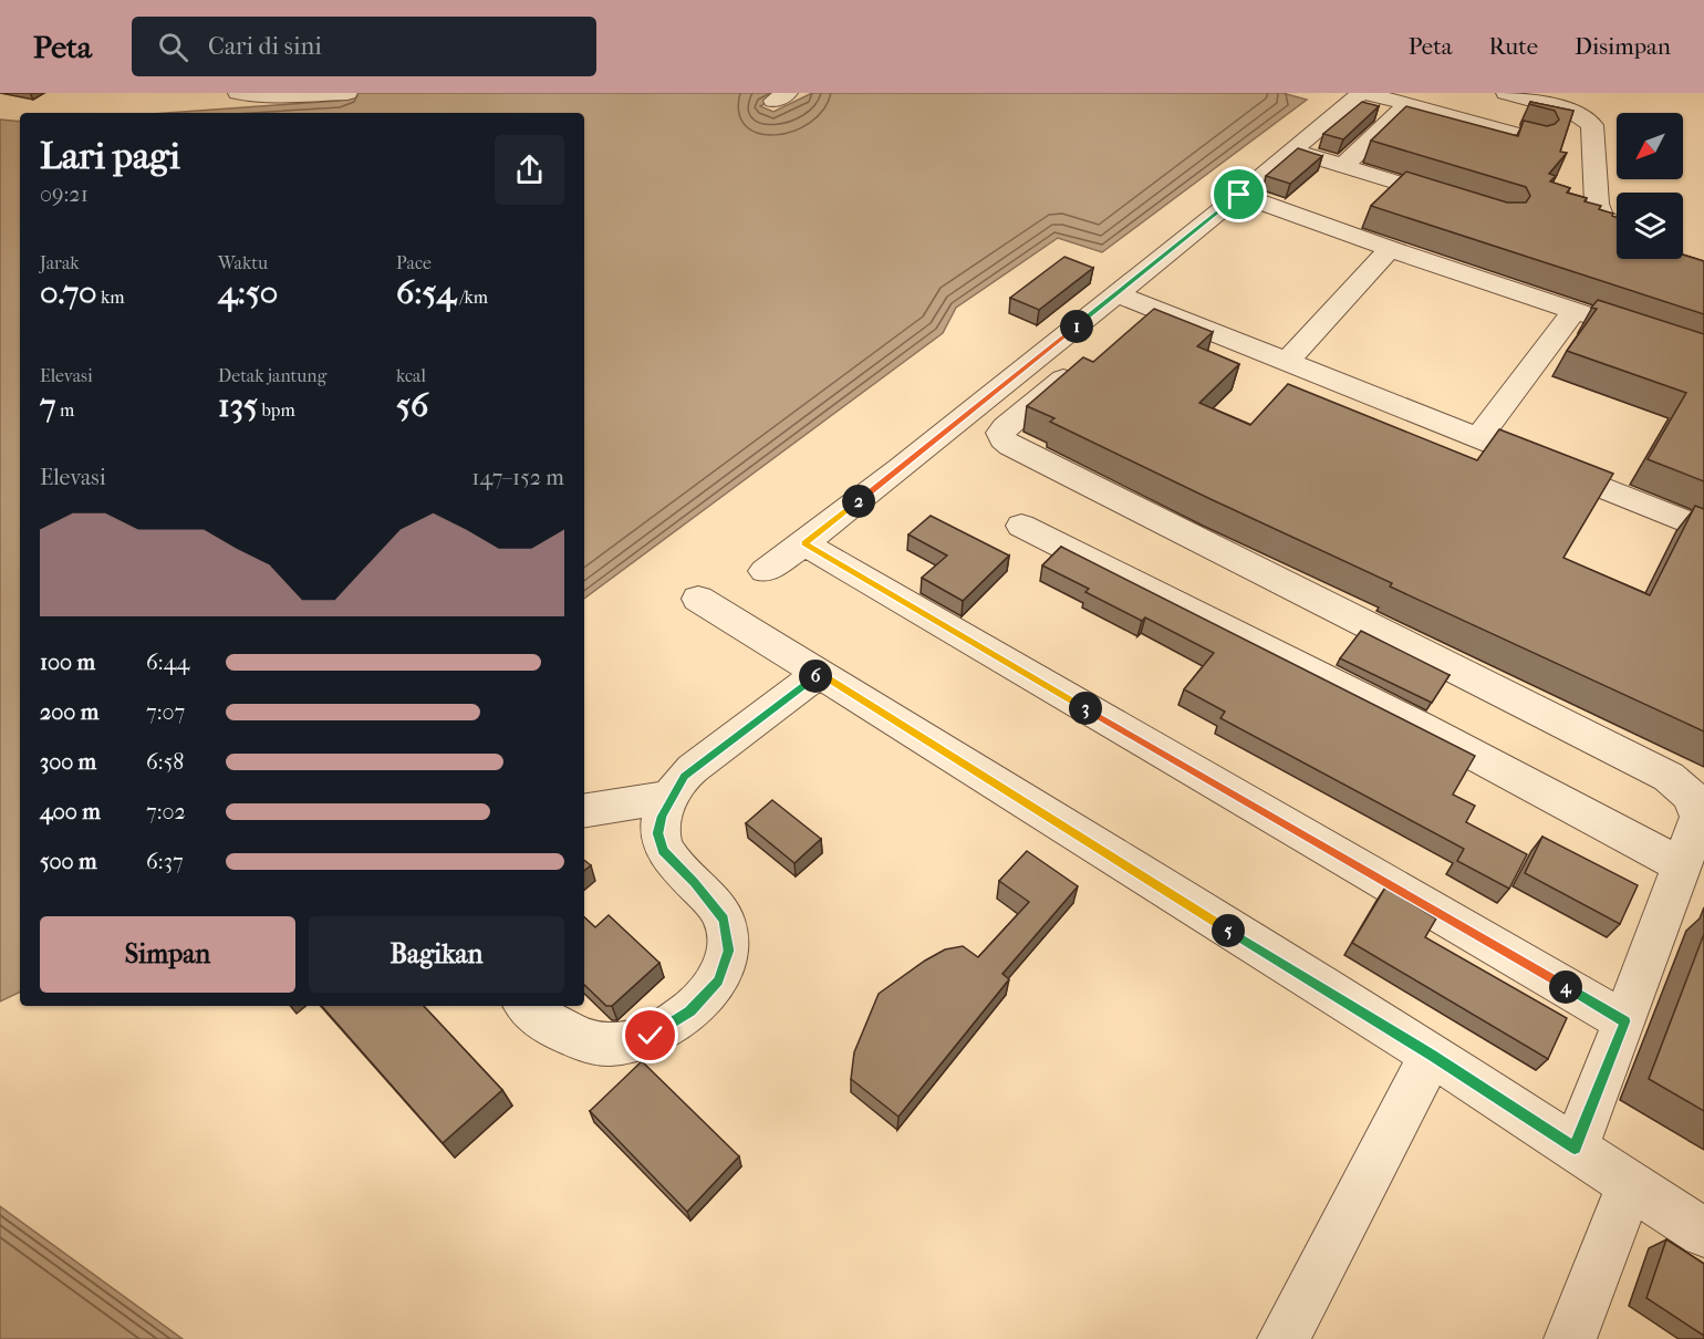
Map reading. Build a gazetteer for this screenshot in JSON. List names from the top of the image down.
{
  "north": "bottom left",
  "page": {
    "header": "Peta",
    "search": "Cari di sini",
    "nav": ["Peta", "Rute", "Disimpan"],
    "heading": ["Lari pagi", "09:21"],
    "stats": [
      ["Jarak", "0.70 km"],
      ["Waktu", "4:50"],
      ["Pace", "6:54 /km"],
      ["Elevasi", "7 m"],
      ["Detak jantung", "135 bpm"],
      ["kcal", "56"]
    ],
    "pins": [
      "1",
      "2",
      "6",
      "3",
      "5",
      "4"
    ],
    "chart": ["Elevasi", "147–152 m"],
    "list": [
      {
        "name": "100 m",
        "note": "6:44"
      },
      {
        "name": "200 m",
        "note": "7:07"
      },
      {
        "name": "300 m",
        "note": "6:58"
      },
      {
        "name": "400 m",
        "note": "7:02"
      },
      {
        "name": "500 m",
        "note": "6:37"
      }
    ],
    "buttons": ["Simpan", "Bagikan"]
  }
}
